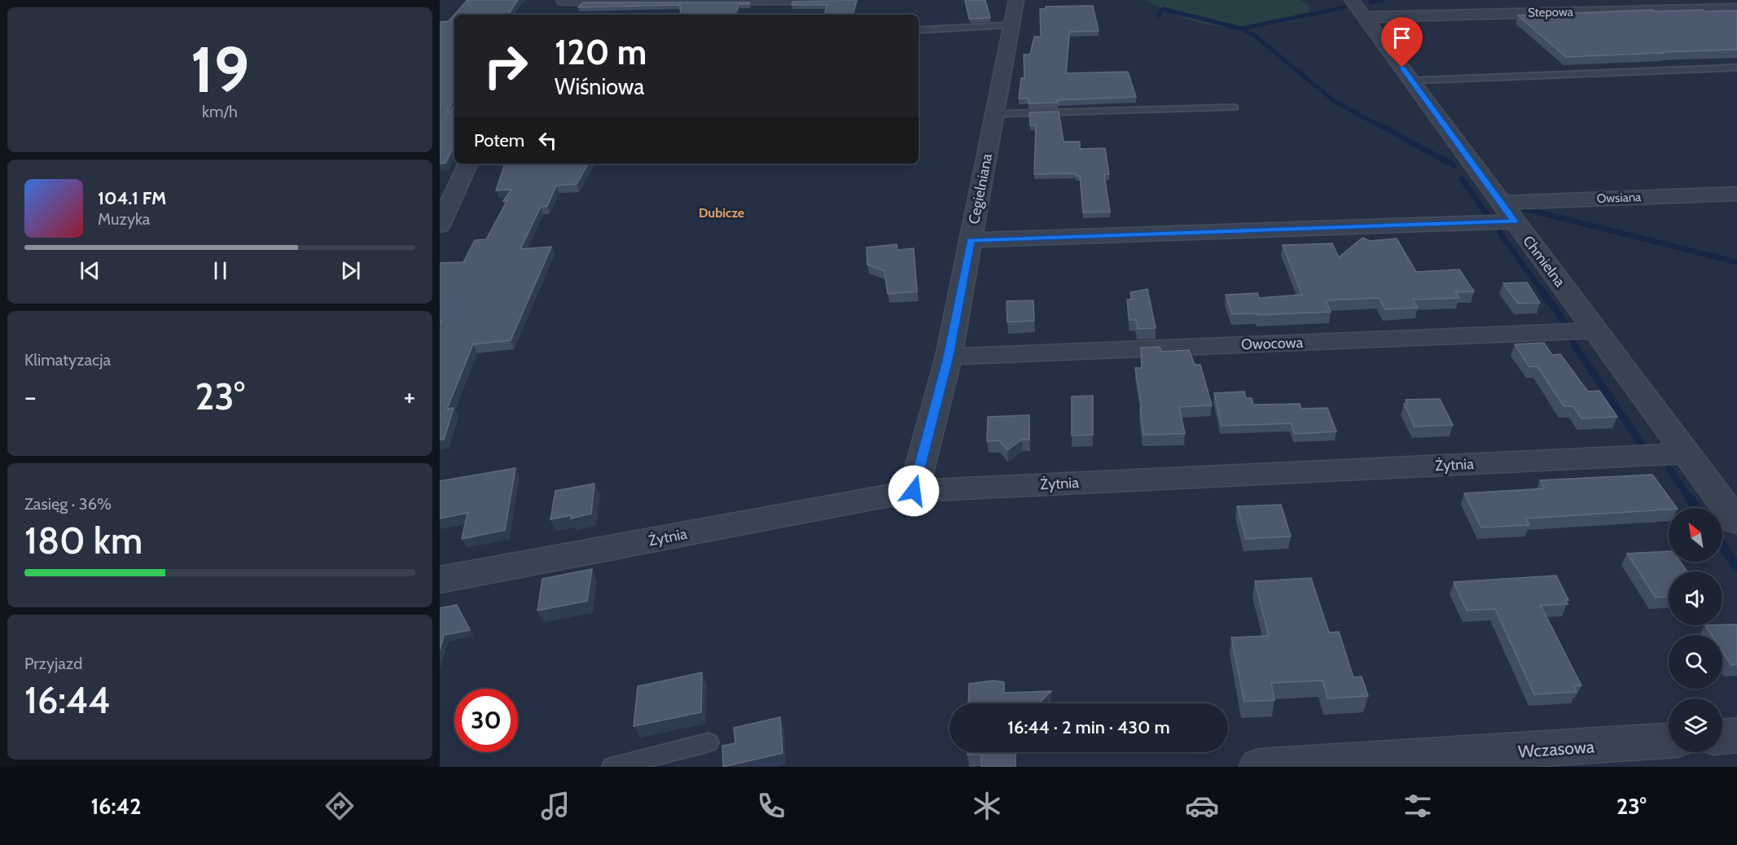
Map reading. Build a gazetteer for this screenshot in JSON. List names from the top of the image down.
{
  "streets": {
    "street": [
      "Stepowa",
      "Cegielniana",
      "Owsiana",
      "Chmielna",
      "Owocowa",
      "Żytnia",
      "Wczasowa"
    ]
  },
  "crossings": [
    ["Stepowa", "Chmielna"],
    ["Cegielniana", "Owocowa"],
    ["Cegielniana", "Żytnia"],
    ["Owsiana", "Chmielna"],
    ["Chmielna", "Owocowa"],
    ["Chmielna", "Żytnia"]
  ],
  "districts": ["Dubicze"],
  "north": "top left",
  "page": {
    "tile": [
      ["19", "km/h"],
      "Klimatyzacja",
      ["Zasięg · 36%", "180 km"],
      ["Przyjazd", "16:44"]
    ],
    "turn": ["120 m", "Wiśniowa"],
    "then": "Potem",
    "song": ["104.1 FM", "Muzyka"],
    "heat": ["−", "23°", "+"],
    "limit": "30",
    "trip": "16:44 · 2 min · 430 m",
    "tabs": ["16:42", "23°"]
  }
}
